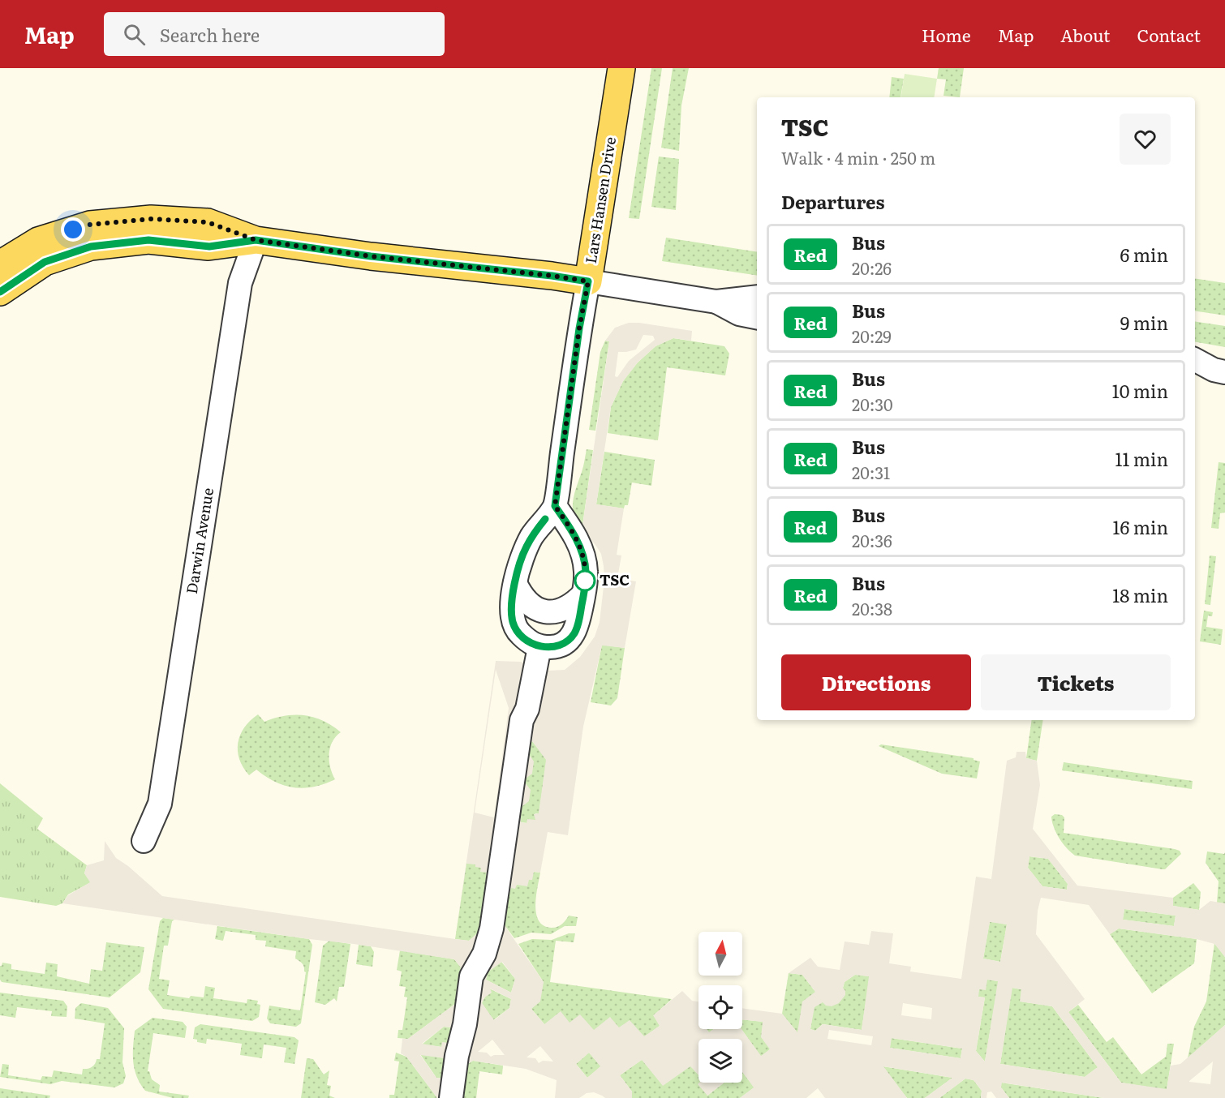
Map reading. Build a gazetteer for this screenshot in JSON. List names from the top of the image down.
{
  "streets": {
    "main road": ["Lars Hansen Drive"],
    "street": ["Darwin Avenue"]
  },
  "places": ["TSC"],
  "lines": ["bus line Red"],
  "north": "top",
  "page": {
    "header": "Map",
    "search": "Search here",
    "nav": [
      "Home",
      "Map",
      "About",
      "Contact"
    ],
    "heading": [
      ["TSC", "Walk · 4 min · 250 m"],
      "Departures"
    ],
    "list": [
      {
        "mark": "Red",
        "name": "Bus",
        "note": "20:26",
        "value": "6 min"
      },
      {
        "mark": "Red",
        "name": "Bus",
        "note": "20:29",
        "value": "9 min"
      },
      {
        "mark": "Red",
        "name": "Bus",
        "note": "20:30",
        "value": "10 min"
      },
      {
        "mark": "Red",
        "name": "Bus",
        "note": "20:31",
        "value": "11 min"
      },
      {
        "mark": "Red",
        "name": "Bus",
        "note": "20:36",
        "value": "16 min"
      },
      {
        "mark": "Red",
        "name": "Bus",
        "note": "20:38",
        "value": "18 min"
      }
    ],
    "buttons": ["Directions", "Tickets"]
  }
}
